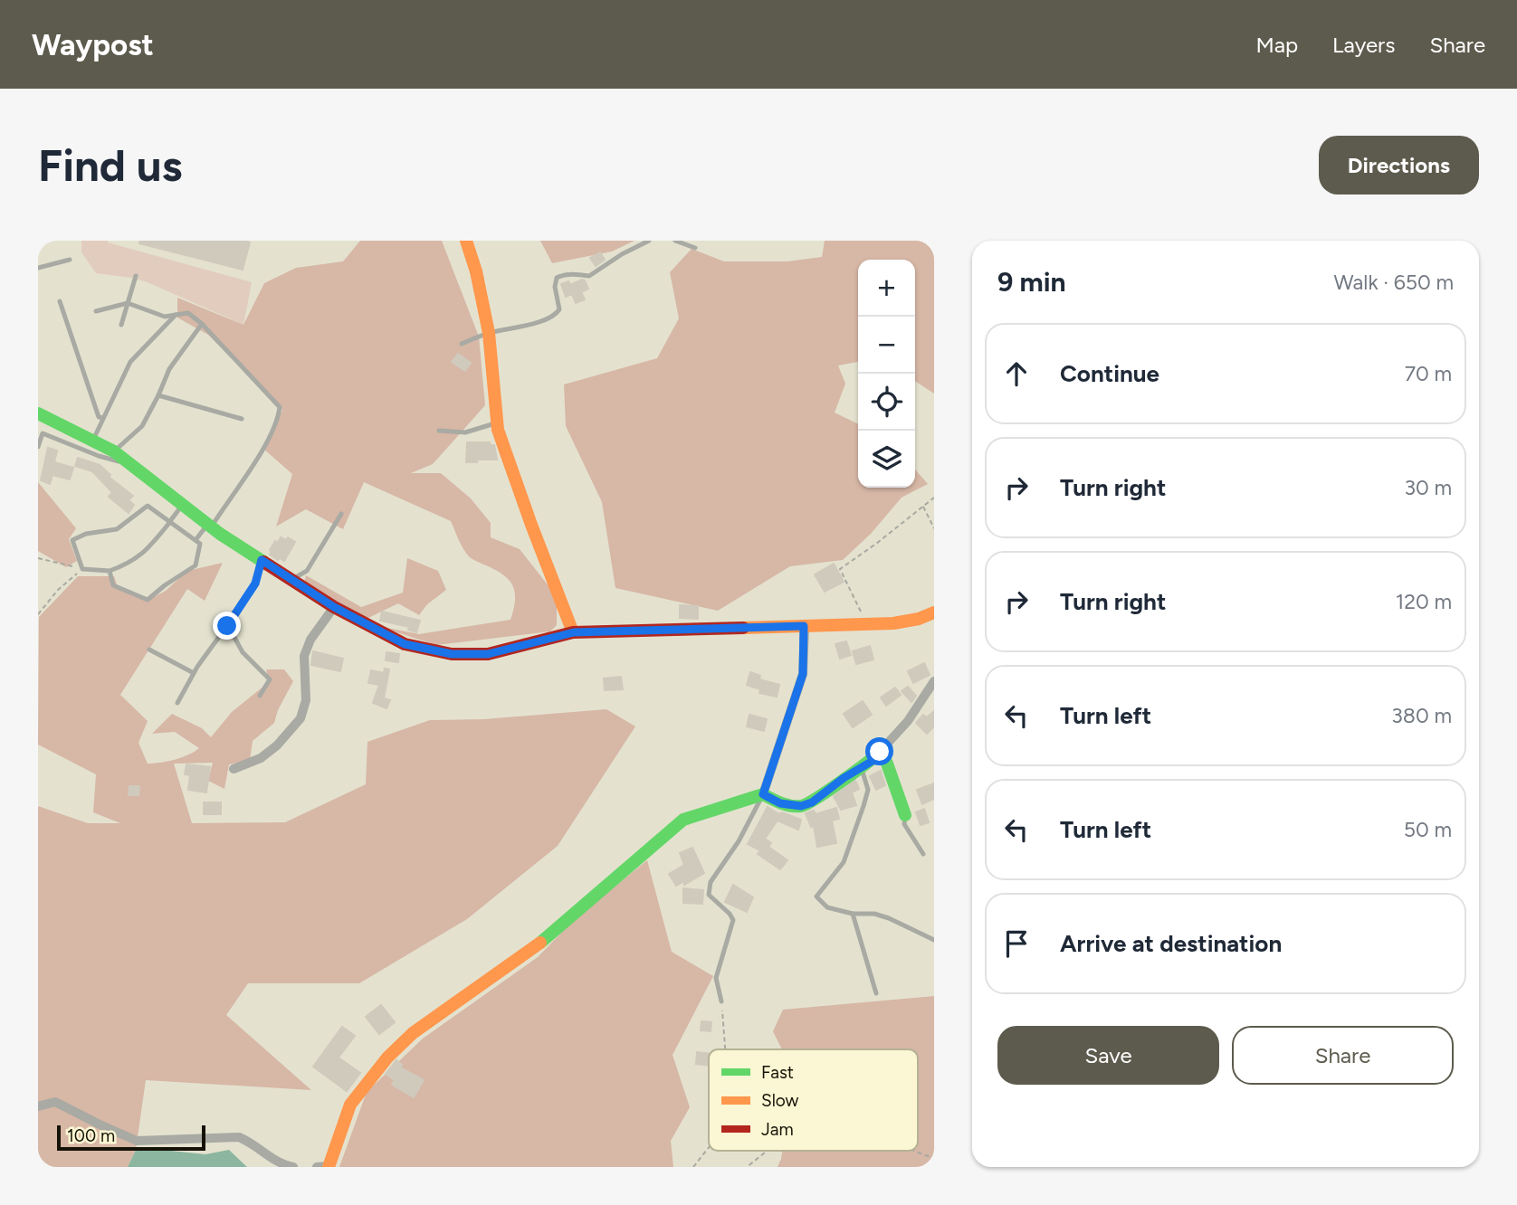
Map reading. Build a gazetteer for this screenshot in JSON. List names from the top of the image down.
{
  "legend": ["Fast", "Slow", "Jam"],
  "scale_bar": "100 m",
  "page": {
    "header": "Waypost",
    "nav": ["Map", "Layers", "Share"],
    "buttons": [
      "Directions",
      ["Save", "Share"]
    ],
    "title": "Find us",
    "heading": ["9 min", "Walk · 650 m"],
    "map_buttons": ["+", "−"],
    "list": [
      ["Continue", "70 m"],
      ["Turn right", "30 m"],
      ["Turn right", "120 m"],
      ["Turn left", "380 m"],
      ["Turn left", "50 m"],
      "Arrive at destination"
    ],
    "scale": "100 m"
  }
}
